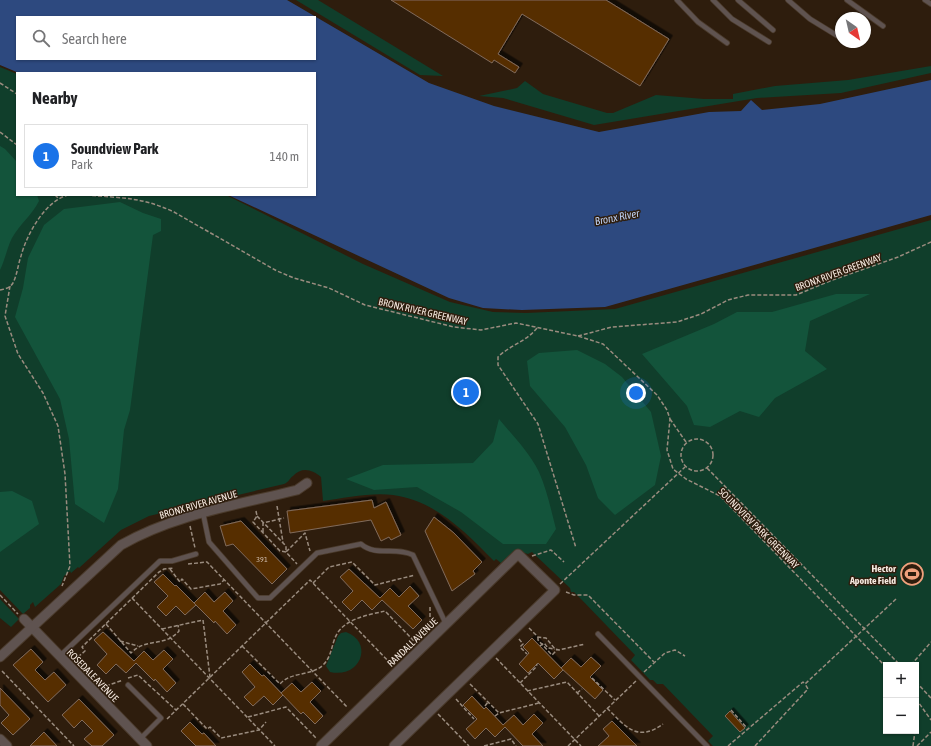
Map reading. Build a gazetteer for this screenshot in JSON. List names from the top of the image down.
{
  "streets": {
    "street": ["BRONX RIVER AVENUE", "RANDALL AVENUE", "ROSEDALE AVENUE"],
    "path": ["BRONX RIVER GREENWAY", "SOUNDVIEW PARK GREENWAY"]
  },
  "crossings": [
    ["BRONX RIVER AVENUE", "ROSEDALE AVENUE"]
  ],
  "water": ["Bronx River"],
  "places": {
    "sports": ["Hector Aponte Field"]
  },
  "house_numbers": ["391"],
  "north": "bottom right",
  "page": {
    "search": "Search here",
    "heading": "Nearby",
    "list": [
      {
        "mark": "1",
        "name": "Soundview Park",
        "note": "Park",
        "value": "140 m"
      }
    ],
    "pins": "1",
    "map_buttons": ["+", "−"]
  }
}
